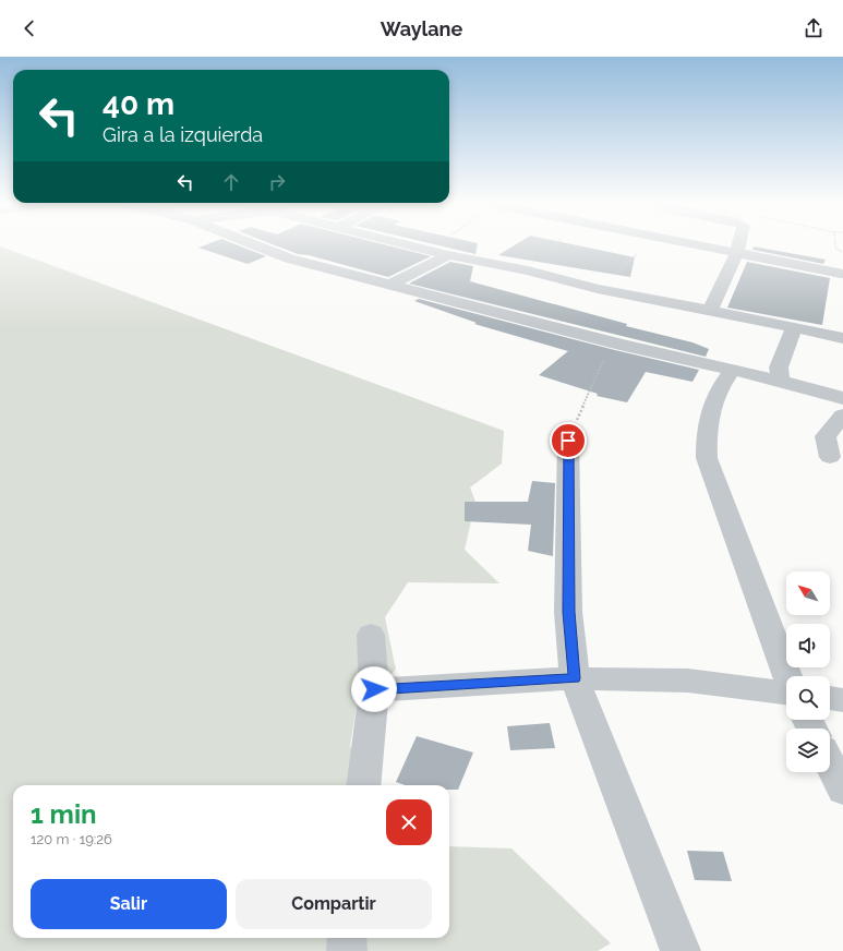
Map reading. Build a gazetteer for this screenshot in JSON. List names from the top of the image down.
{
  "north": "top left",
  "page": {
    "header": "Waylane",
    "turn": ["40 m", "Gira a la izquierda"],
    "heading": ["1 min", "120 m · 19:26"],
    "buttons": ["Salir", "Compartir"]
  }
}
